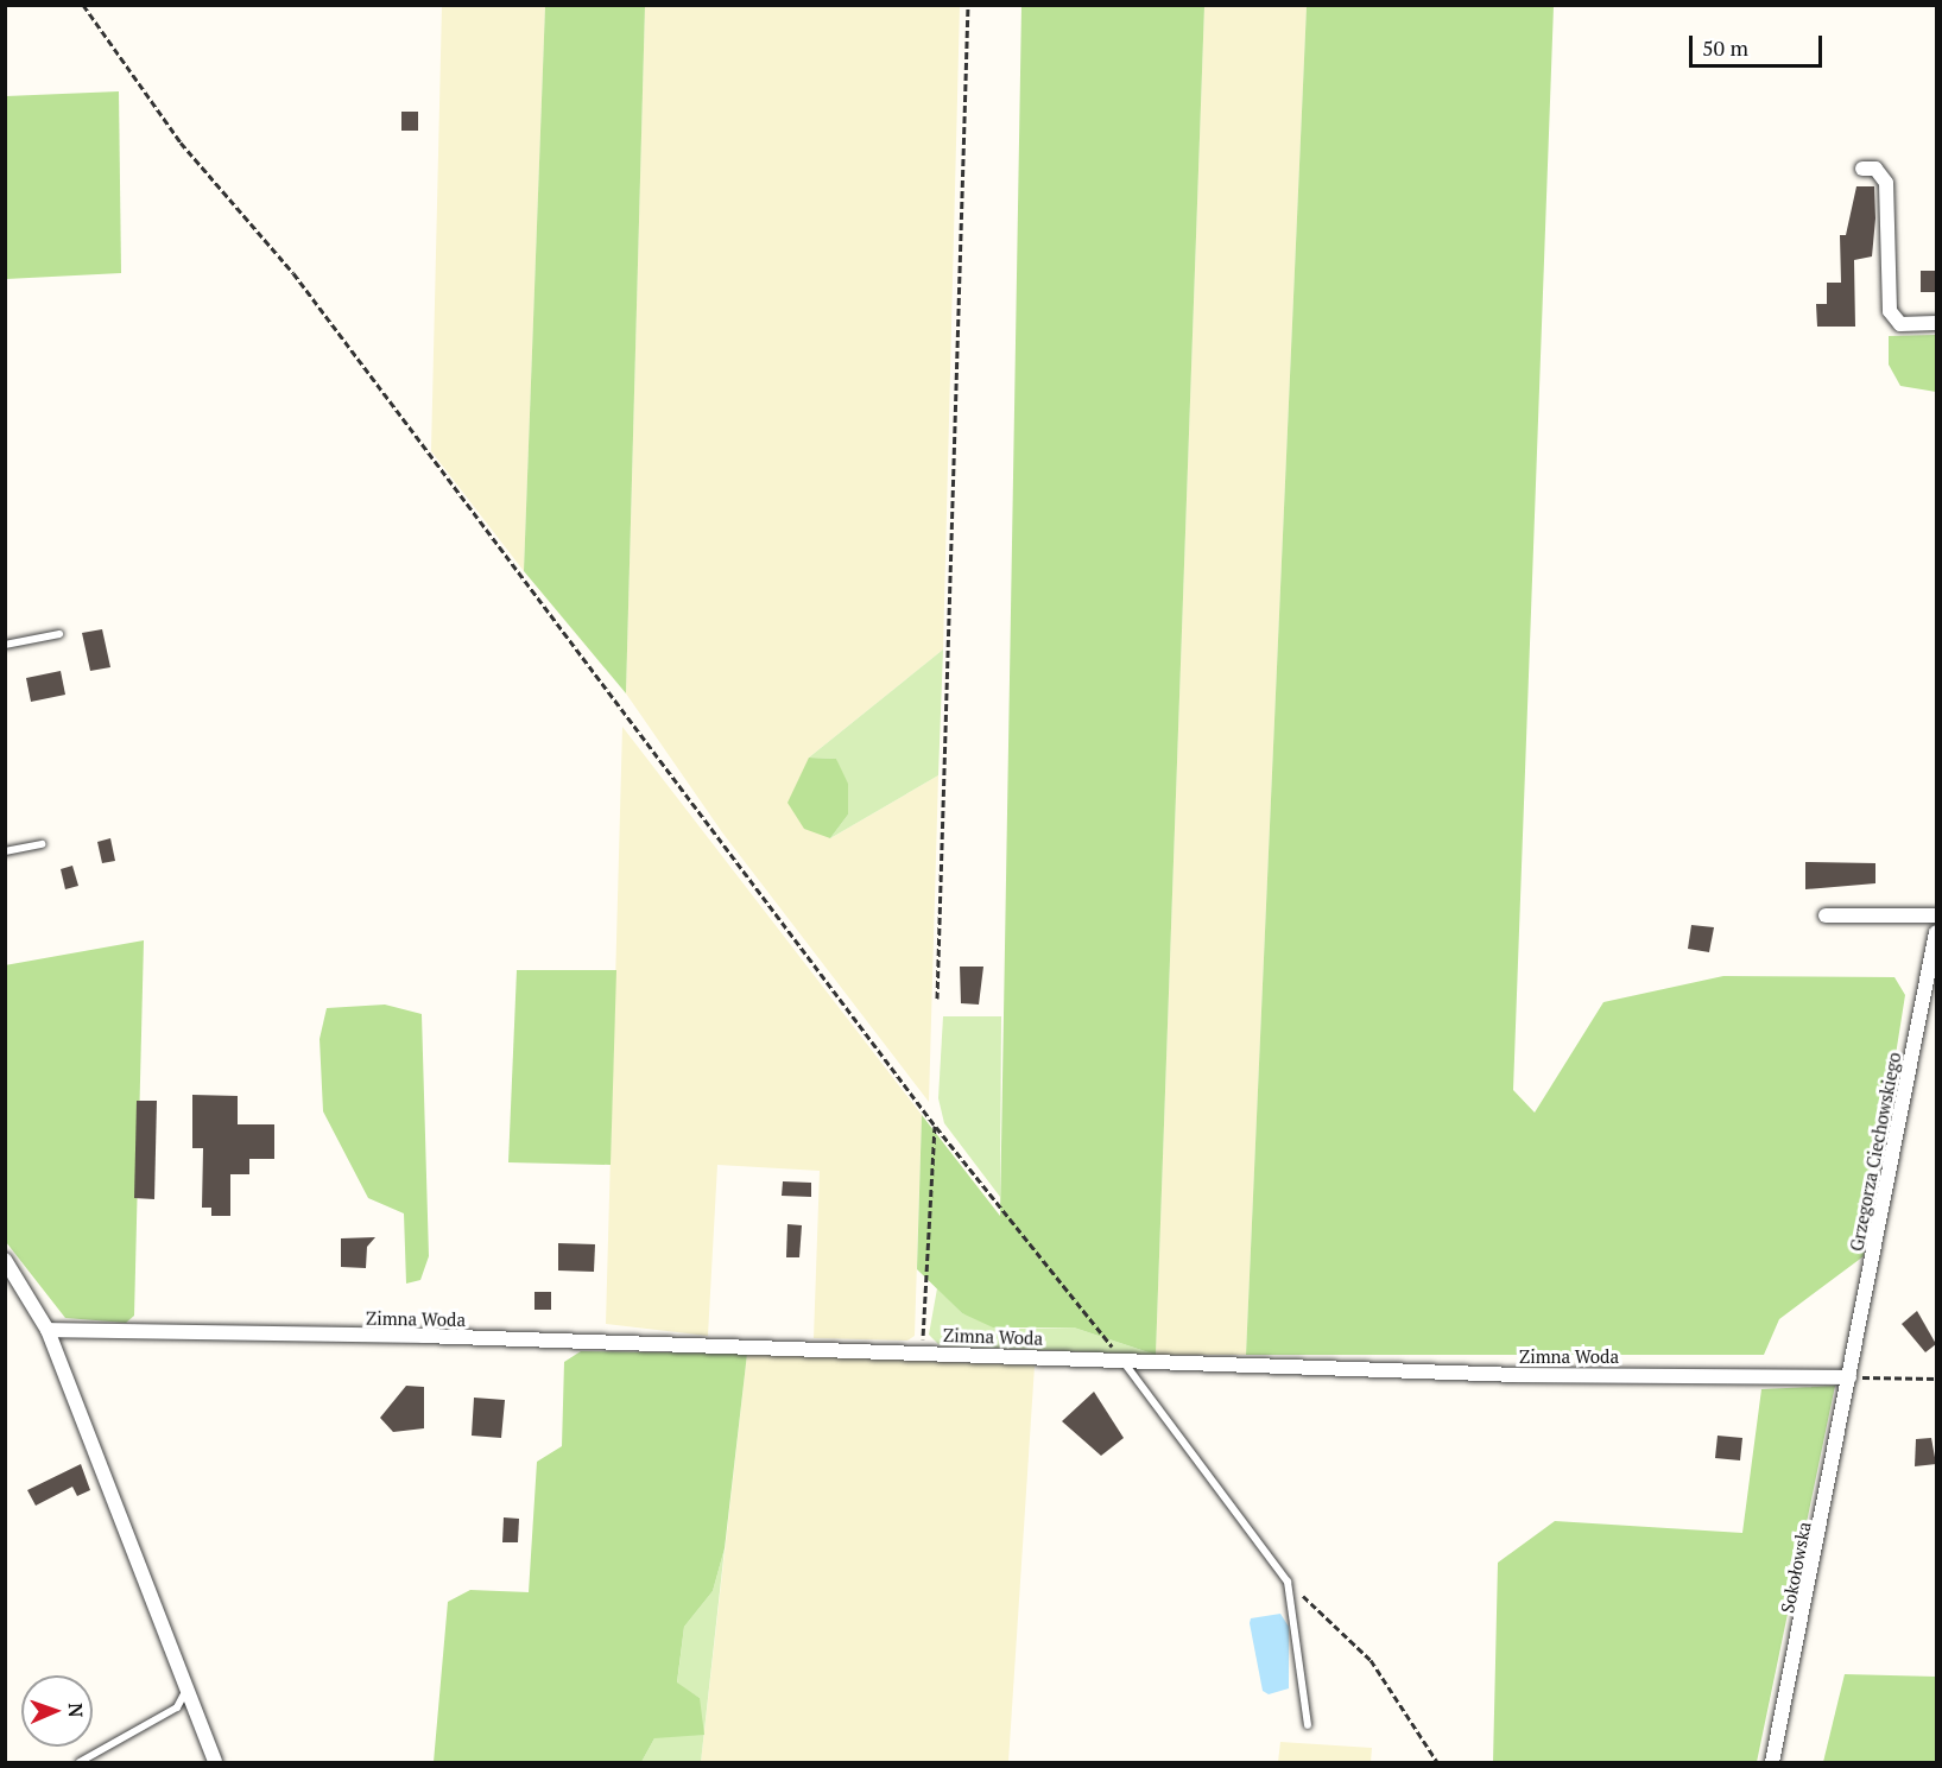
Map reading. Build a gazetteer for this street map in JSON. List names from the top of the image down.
{
  "streets": {
    "street": ["Grzegorza Ciechowskiego", "Zimna Woda", "Sokołowska"]
  },
  "crossings": [
    ["Grzegorza Ciechowskiego", "Zimna Woda"],
    ["Grzegorza Ciechowskiego", "Sokołowska"],
    ["Zimna Woda", "Sokołowska"]
  ],
  "scale_bar": "50 m",
  "north": "right"
}
